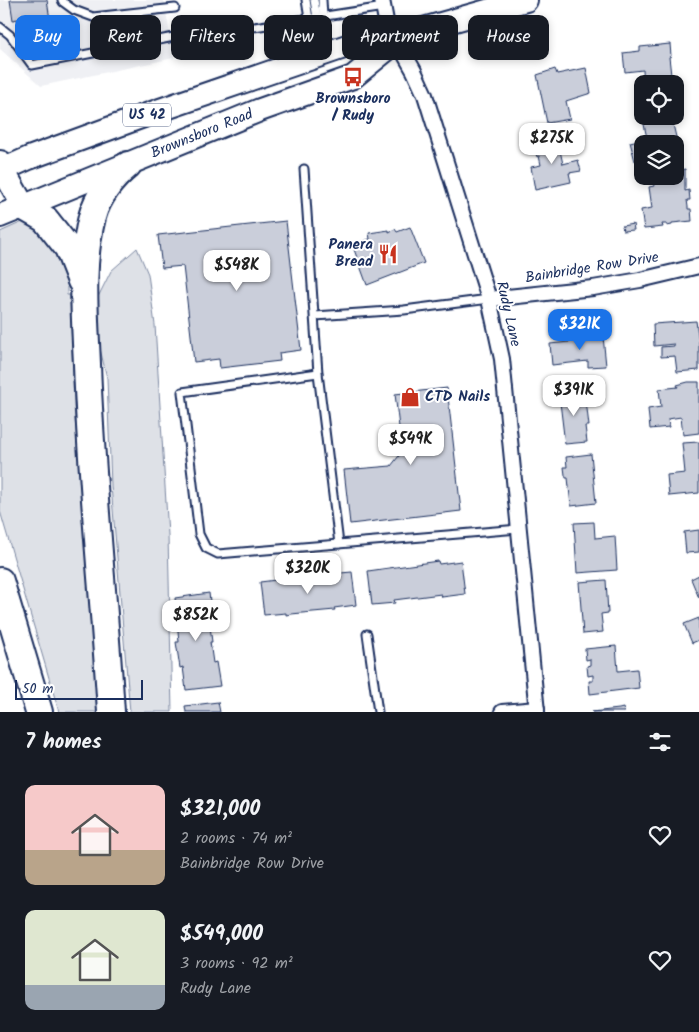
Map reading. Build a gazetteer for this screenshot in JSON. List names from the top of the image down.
{
  "streets": {
    "main road": ["US 42", "Brownsboro Road"],
    "street": ["Bainbridge Row Drive", "Rudy Lane"]
  },
  "crossings": [
    ["Bainbridge Row Drive", "Rudy Lane"]
  ],
  "places": {
    "bus stop": ["Brownsboro / Rudy"],
    "restaurant": ["Panera Bread"],
    "shop": ["CTD Nails"]
  },
  "scale_bar": "50 m",
  "page": {
    "chip": [
      "Buy",
      "Rent",
      "Filters",
      "New",
      "Apartment",
      "House"
    ],
    "price": [
      "$275K",
      "$548K",
      "$321K",
      "$391K",
      "$549K",
      "$320K",
      "$852K"
    ],
    "scale": "50 m",
    "heading": "7 homes",
    "list": [
      {
        "name": "$321,000",
        "note": "2 rooms · 74 m² · Bainbridge Row Drive"
      },
      {
        "name": "$549,000",
        "note": "3 rooms · 92 m² · Rudy Lane"
      }
    ]
  }
}
